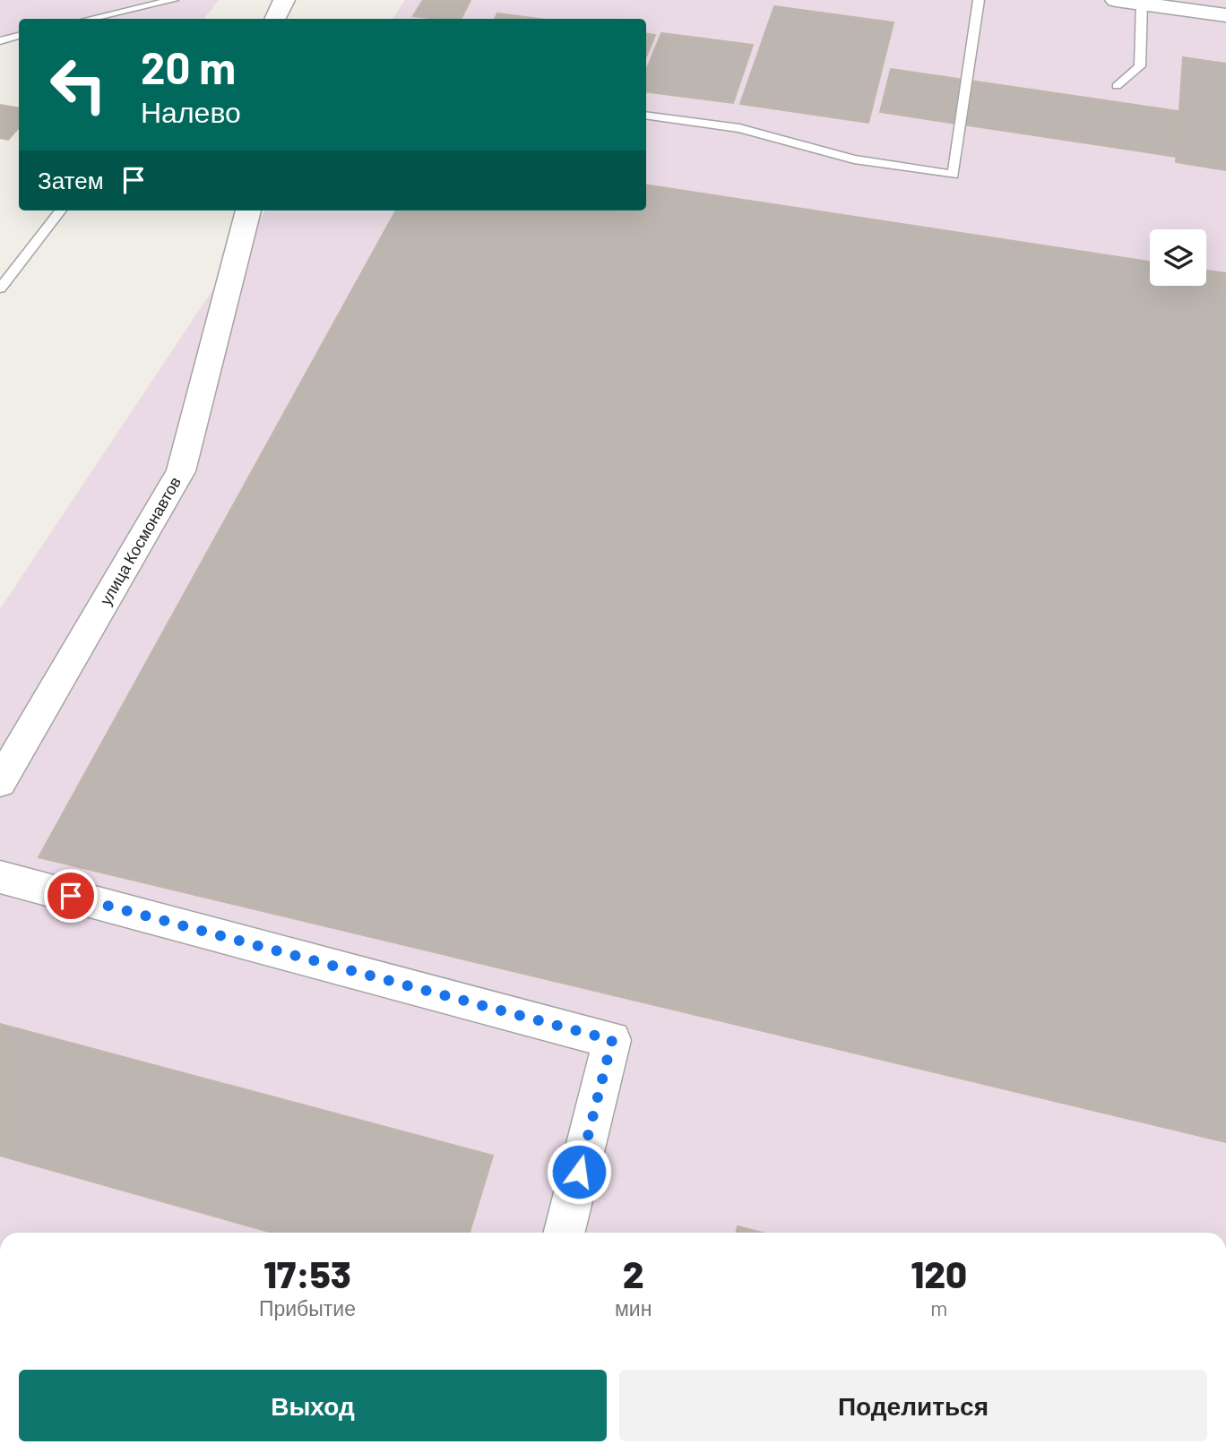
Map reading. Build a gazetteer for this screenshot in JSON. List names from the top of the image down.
{
  "streets": {
    "street": ["улица Космонавтов"]
  },
  "page": {
    "turn": ["20 m", "Налево"],
    "then": "Затем",
    "eta": [
      "17:53",
      "Прибытие",
      "2",
      "мин",
      "120",
      "m"
    ],
    "buttons": ["Выход", "Поделиться"]
  }
}
